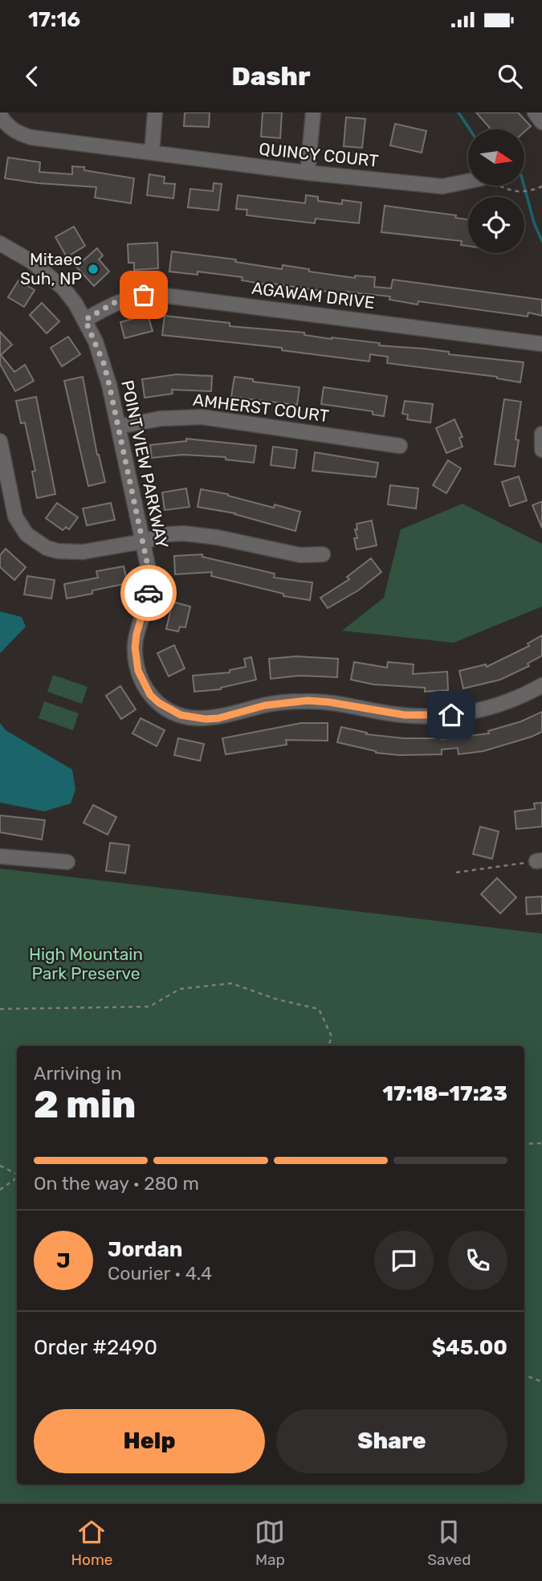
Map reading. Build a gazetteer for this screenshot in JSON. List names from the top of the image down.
{
  "streets": {
    "street": [
      "QUINCY COURT",
      "AGAWAM DRIVE",
      "AMHERST COURT",
      "POINT VIEW PARKWAY"
    ]
  },
  "crossings": [
    ["AGAWAM DRIVE", "POINT VIEW PARKWAY"],
    ["AMHERST COURT", "POINT VIEW PARKWAY"]
  ],
  "parks": ["High Mountain Park Preserve"],
  "places": ["Mitaec Suh, NP"],
  "north": "right",
  "page": {
    "status": "17:16",
    "header": "Dashr",
    "heading": ["2 min", "Arriving in", "17:18–17:23"],
    "panel": [
      "Jordan",
      "Courier · 4.4",
      "Order #2490",
      "$45.00"
    ],
    "bar": "On the way · 280 m",
    "round": "J",
    "buttons": ["Help", "Share"],
    "tabs": ["Home", "Map", "Saved"]
  }
}
